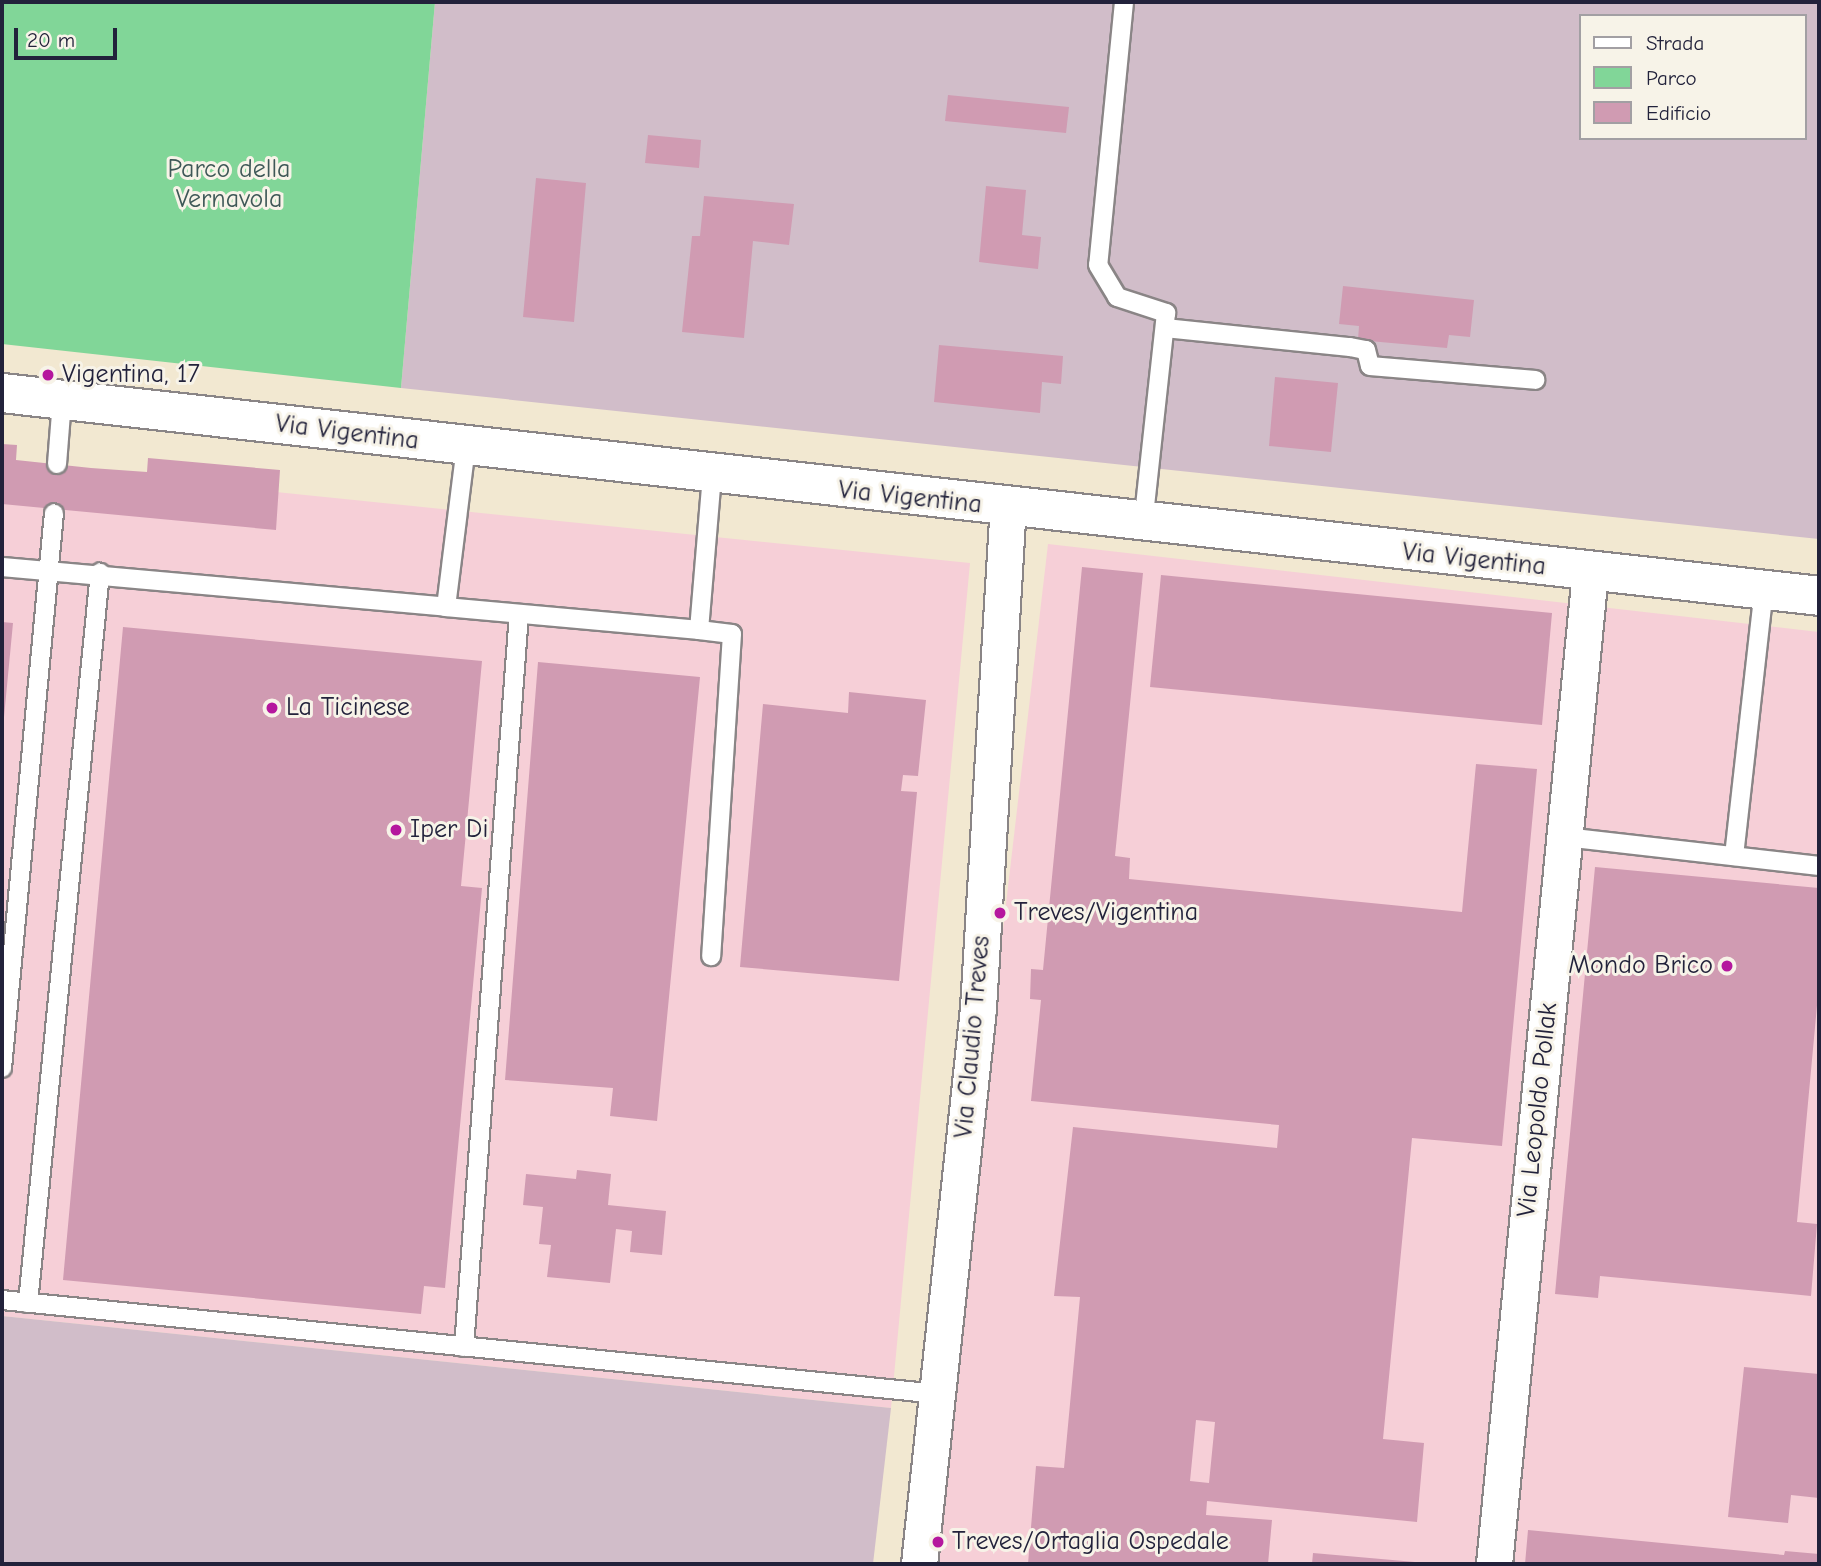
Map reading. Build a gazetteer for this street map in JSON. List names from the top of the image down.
{
  "streets": {
    "street": ["Via Vigentina", "Via Claudio Treves", "Via Leopoldo Pollak"]
  },
  "crossings": [
    ["Via Vigentina", "Via Claudio Treves"],
    ["Via Vigentina", "Via Leopoldo Pollak"]
  ],
  "parks": ["Parco della Vernavola"],
  "places": [
    "Vigentina, 17",
    "La Ticinese",
    "Iper Di",
    "Treves/Vigentina",
    "Mondo Brico",
    "Treves/Ortaglia Ospedale"
  ],
  "legend": ["Strada", "Parco", "Edificio"],
  "scale_bar": "20 m"
}
